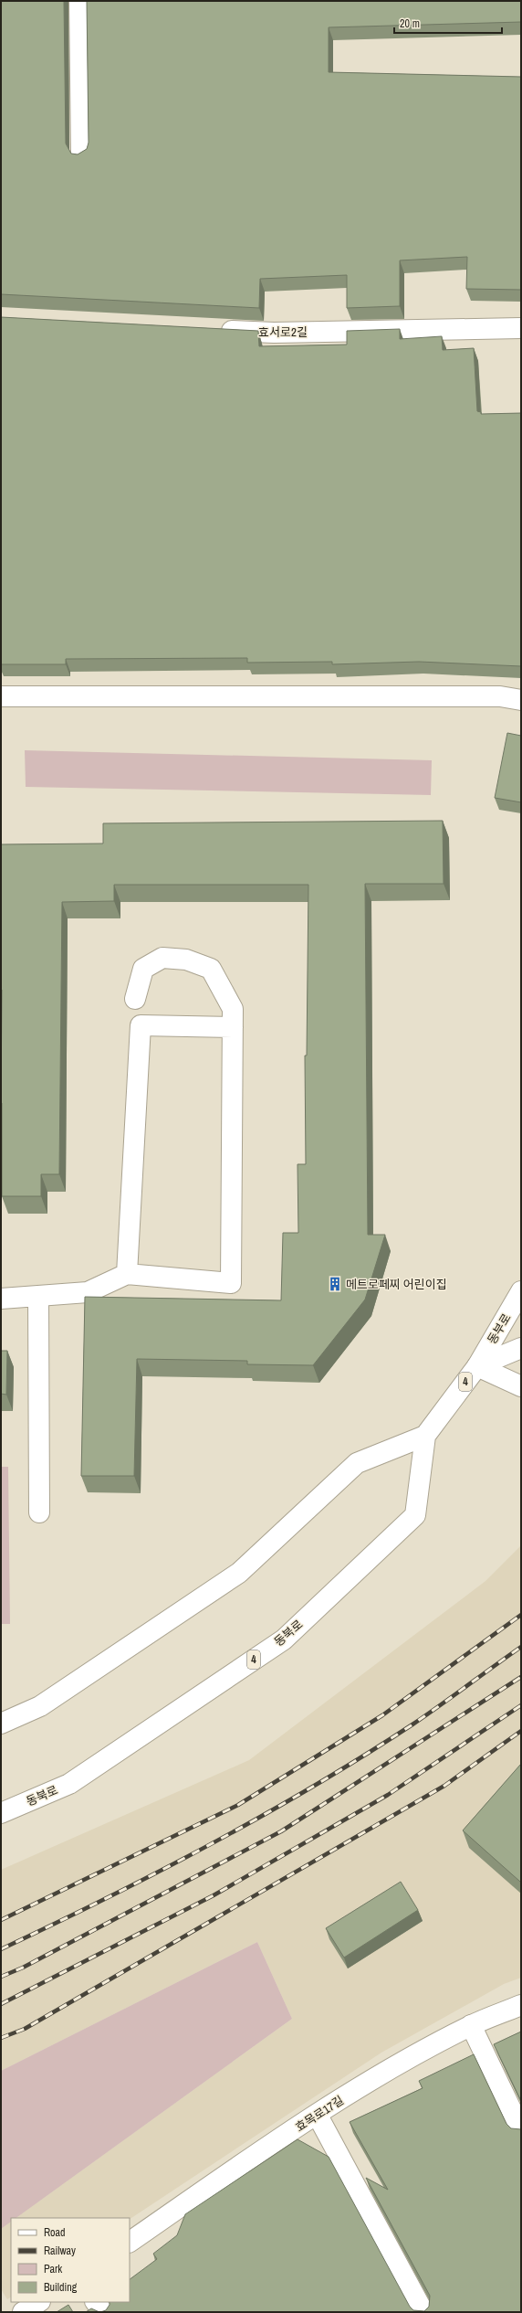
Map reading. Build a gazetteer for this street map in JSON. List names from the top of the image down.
{
  "streets": {
    "street": [
      "효서로2길",
      "동부로",
      "4",
      "동북로",
      "효목로17길"
    ]
  },
  "crossings": [
    ["동부로", "4"],
    ["동부로", "동북로"],
    ["4", "동북로"]
  ],
  "places": {
    "building": ["메트로페찌 어린이집"]
  },
  "legend": [
    "Road",
    "Railway",
    "Park",
    "Building"
  ],
  "scale_bar": "20 m"
}
